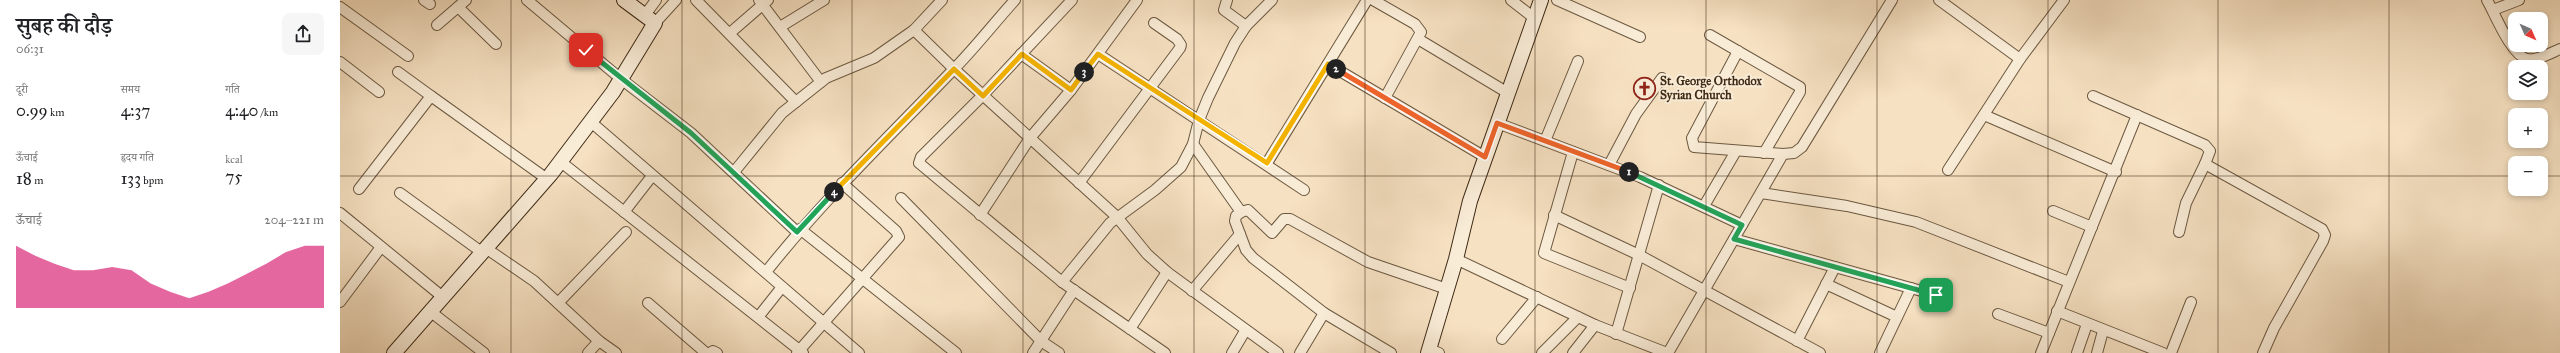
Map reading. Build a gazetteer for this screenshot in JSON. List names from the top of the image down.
{
  "places": {
    "church": ["St. George Orthodox Syrian Church"]
  },
  "north": "bottom right",
  "page": {
    "heading": ["सुबह की दौड़", "06:31"],
    "map_buttons": ["+", "−"],
    "pins": [
      "2",
      "3",
      "1",
      "4"
    ],
    "stats": [
      ["दूरी", "0.99 km"],
      ["समय", "4:37"],
      ["गति", "4:40 /km"],
      ["ऊँचाई", "18 m"],
      ["हृदय गति", "133 bpm"],
      ["kcal", "75"]
    ],
    "chart": ["ऊँचाई", "204–221 m"]
  }
}
